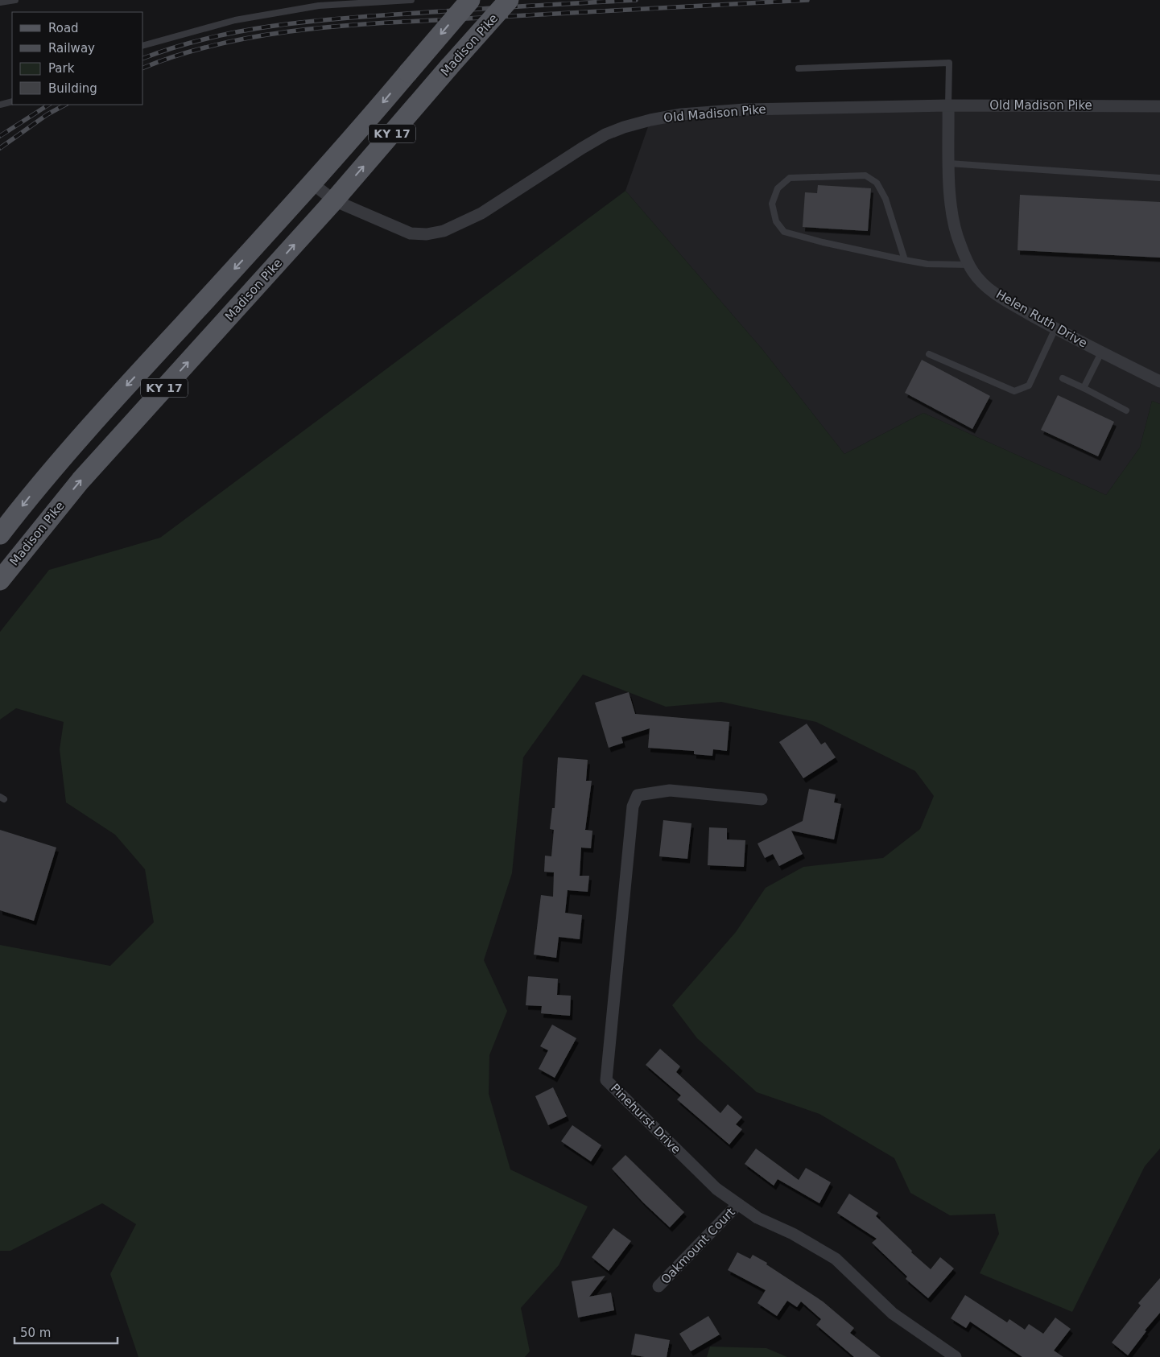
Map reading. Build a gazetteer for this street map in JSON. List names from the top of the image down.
{
  "streets": {
    "main road": ["Madison Pike", "KY 17"],
    "street": [
      "Old Madison Pike",
      "Helen Ruth Drive",
      "Pinehurst Drive",
      "Oakmount Court"
    ]
  },
  "crossings": [
    ["Madison Pike", "Old Madison Pike"],
    ["Old Madison Pike", "KY 17"],
    ["Old Madison Pike", "Helen Ruth Drive"],
    ["Pinehurst Drive", "Oakmount Court"]
  ],
  "legend": [
    "Road",
    "Railway",
    "Park",
    "Building"
  ],
  "scale_bar": "50 m"
}
